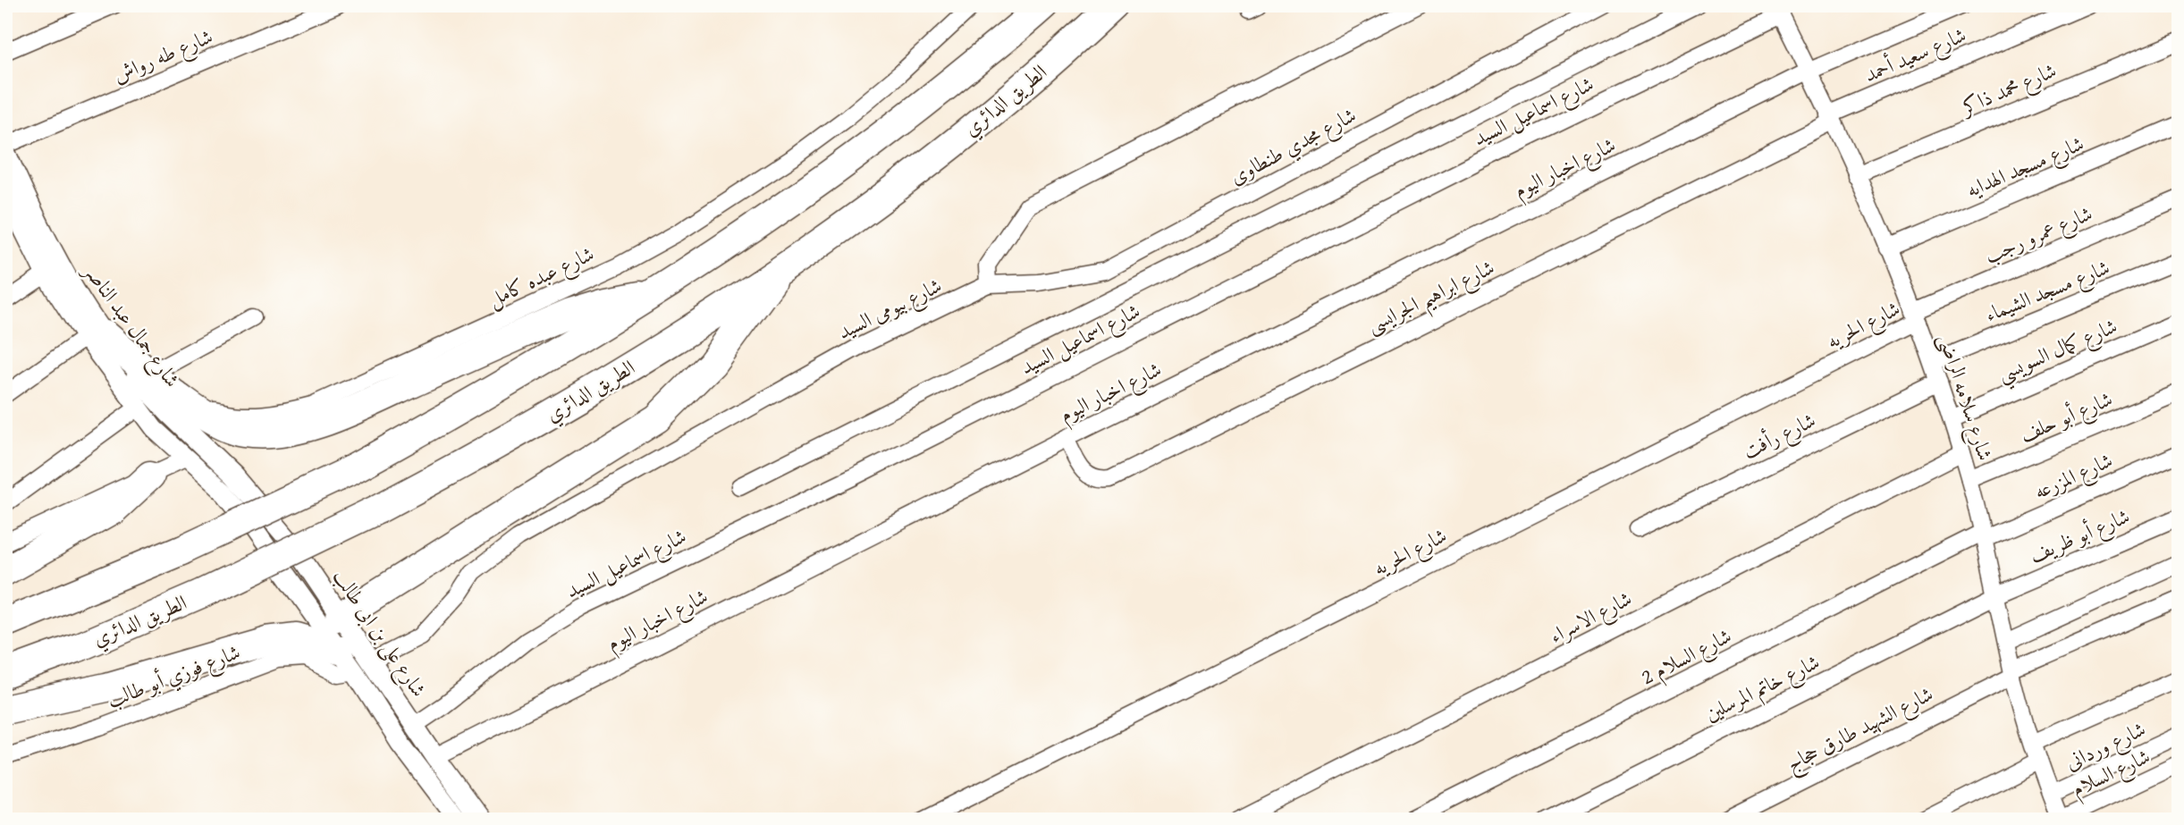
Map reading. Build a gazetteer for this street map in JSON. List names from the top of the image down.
{
  "streets": {
    "highway": ["الطريق الدائري"],
    "street": [
      "شارع سعيد أحمد",
      "شارع طه رواش",
      "شارع محمد ذاكر",
      "شارع اسماعيل السيد",
      "شارع مجدي طنطاوى",
      "شارع مسجد الهدايه",
      "شارع اخبار اليوم",
      "شارع عمرو رجب",
      "شارع عبده كامل",
      "شارع مسجد الشيماء",
      "شارع ابراهيم الجرايسى",
      "شارع بيومى السيد",
      "شارع الحريه",
      "شارع جمال عبد الناصر",
      "شارع كمال السويسي",
      "شارع سلامه الراضى",
      "شارع أبو حلف",
      "شارع رأفت",
      "شارع المزرعه",
      "شارع أبو ظريف",
      "شارع الاسراء",
      "شارع على بن ابى طالب",
      "شارع السلام 2",
      "شارع فوزي أبو طالب",
      "شارع خاتم المرسلين",
      "شارع الشهيد طارق حجاج",
      "شارع وردانى",
      "شارع السلام"
    ]
  },
  "crossings": [
    ["شارع سعيد أحمد", "شارع ابراهيم الجرايسى"],
    ["شارع سعيد أحمد", "شارع سلامه الراضى"],
    ["شارع طه رواش", "شارع جمال عبد الناصر"],
    ["شارع محمد ذاكر", "شارع سلامه الراضى"],
    ["شارع اسماعيل السيد", "شارع سلامه الراضى"],
    ["شارع اسماعيل السيد", "شارع على بن ابى طالب"],
    ["شارع مجدي طنطاوى", "شارع بيومى السيد"],
    ["شارع مسجد الهدايه", "شارع سلامه الراضى"],
    ["شارع اخبار اليوم", "شارع ابراهيم الجرايسى"],
    ["شارع اخبار اليوم", "شارع سلامه الراضى"],
    ["شارع اخبار اليوم", "شارع على بن ابى طالب"],
    ["شارع عمرو رجب", "شارع الحريه"],
    ["شارع عمرو رجب", "شارع سلامه الراضى"],
    ["شارع عبده كامل", "شارع جمال عبد الناصر"],
    ["شارع مسجد الشيماء", "شارع سلامه الراضى"],
    ["شارع ابراهيم الجرايسى", "شارع سلامه الراضى"],
    ["شارع بيومى السيد", "شارع على بن ابى طالب"],
    ["شارع بيومى السيد", "شارع فوزي أبو طالب"],
    ["شارع الحريه", "شارع سلامه الراضى"],
    ["شارع جمال عبد الناصر", "شارع على بن ابى طالب"],
    ["شارع كمال السويسي", "شارع سلامه الراضى"],
    ["شارع سلامه الراضى", "شارع أبو حلف"],
    ["شارع سلامه الراضى", "شارع رأفت"],
    ["شارع سلامه الراضى", "شارع المزرعه"],
    ["شارع سلامه الراضى", "شارع أبو ظريف"],
    ["شارع سلامه الراضى", "شارع الاسراء"],
    ["شارع سلامه الراضى", "شارع السلام 2"],
    ["شارع سلامه الراضى", "شارع خاتم المرسلين"],
    ["شارع سلامه الراضى", "شارع الشهيد طارق حجاج"],
    ["شارع سلامه الراضى", "شارع وردانى"],
    ["شارع سلامه الراضى", "شارع السلام"],
    ["شارع المزرعه", "شارع السلام 2"],
    ["شارع أبو ظريف", "شارع خاتم المرسلين"],
    ["شارع على بن ابى طالب", "شارع فوزي أبو طالب"]
  ]
}
